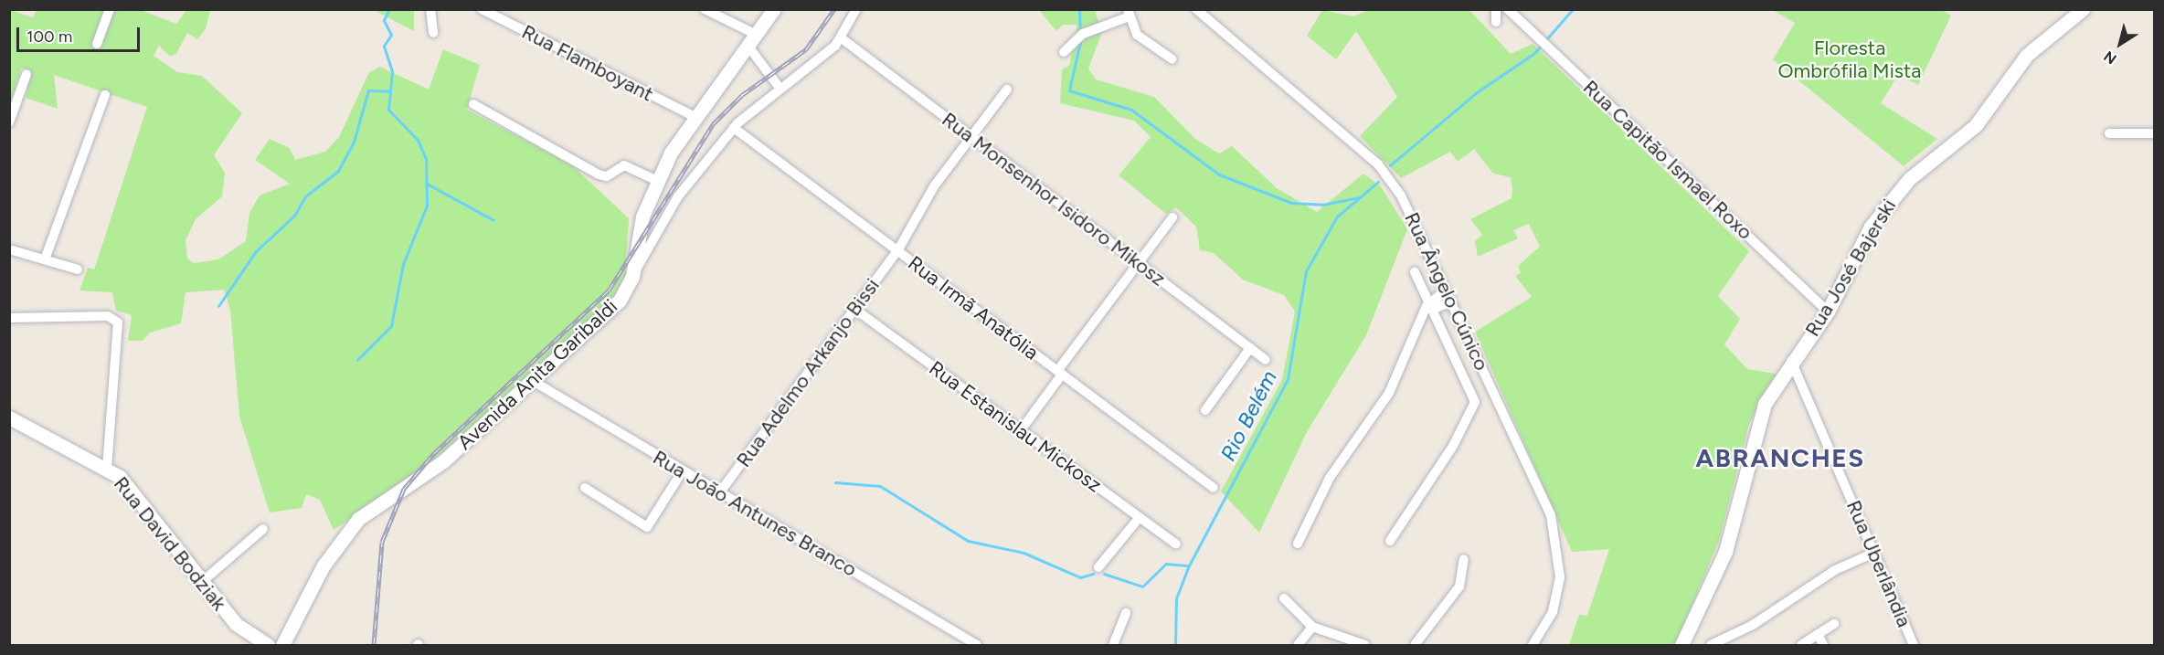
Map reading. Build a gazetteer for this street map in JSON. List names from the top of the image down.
{
  "streets": {
    "main road": ["Rua José Bajerski", "Avenida Anita Garibaldi", "Rua David Bodziak"],
    "street": [
      "Rua Flamboyant",
      "Rua Capitão Ismael Roxo",
      "Rua Monsenhor Isidoro Mikosz",
      "Rua Ângelo Cúnico",
      "Rua Irmã Anatólia",
      "Rua Adelmo Arkanjo Bissi",
      "Rua Estanislau Mickosz",
      "Rua João Antunes Branco",
      "Rua Uberlândia"
    ]
  },
  "crossings": [
    ["Rua Flamboyant", "Avenida Anita Garibaldi"],
    ["Rua Capitão Ismael Roxo", "Rua José Bajerski"],
    ["Rua Monsenhor Isidoro Mikosz", "Rua Adelmo Arkanjo Bissi"],
    ["Rua José Bajerski", "Rua Uberlândia"],
    ["Rua Irmã Anatólia", "Rua Adelmo Arkanjo Bissi"],
    ["Rua Adelmo Arkanjo Bissi", "Rua Estanislau Mickosz"],
    ["Rua Adelmo Arkanjo Bissi", "Rua João Antunes Branco"],
    ["Avenida Anita Garibaldi", "Rua João Antunes Branco"]
  ],
  "districts": ["ABRANCHES"],
  "water": ["Rio Belém"],
  "parks": ["Floresta Ombrófila Mista"],
  "scale_bar": "100 m",
  "north": "bottom left"
}
